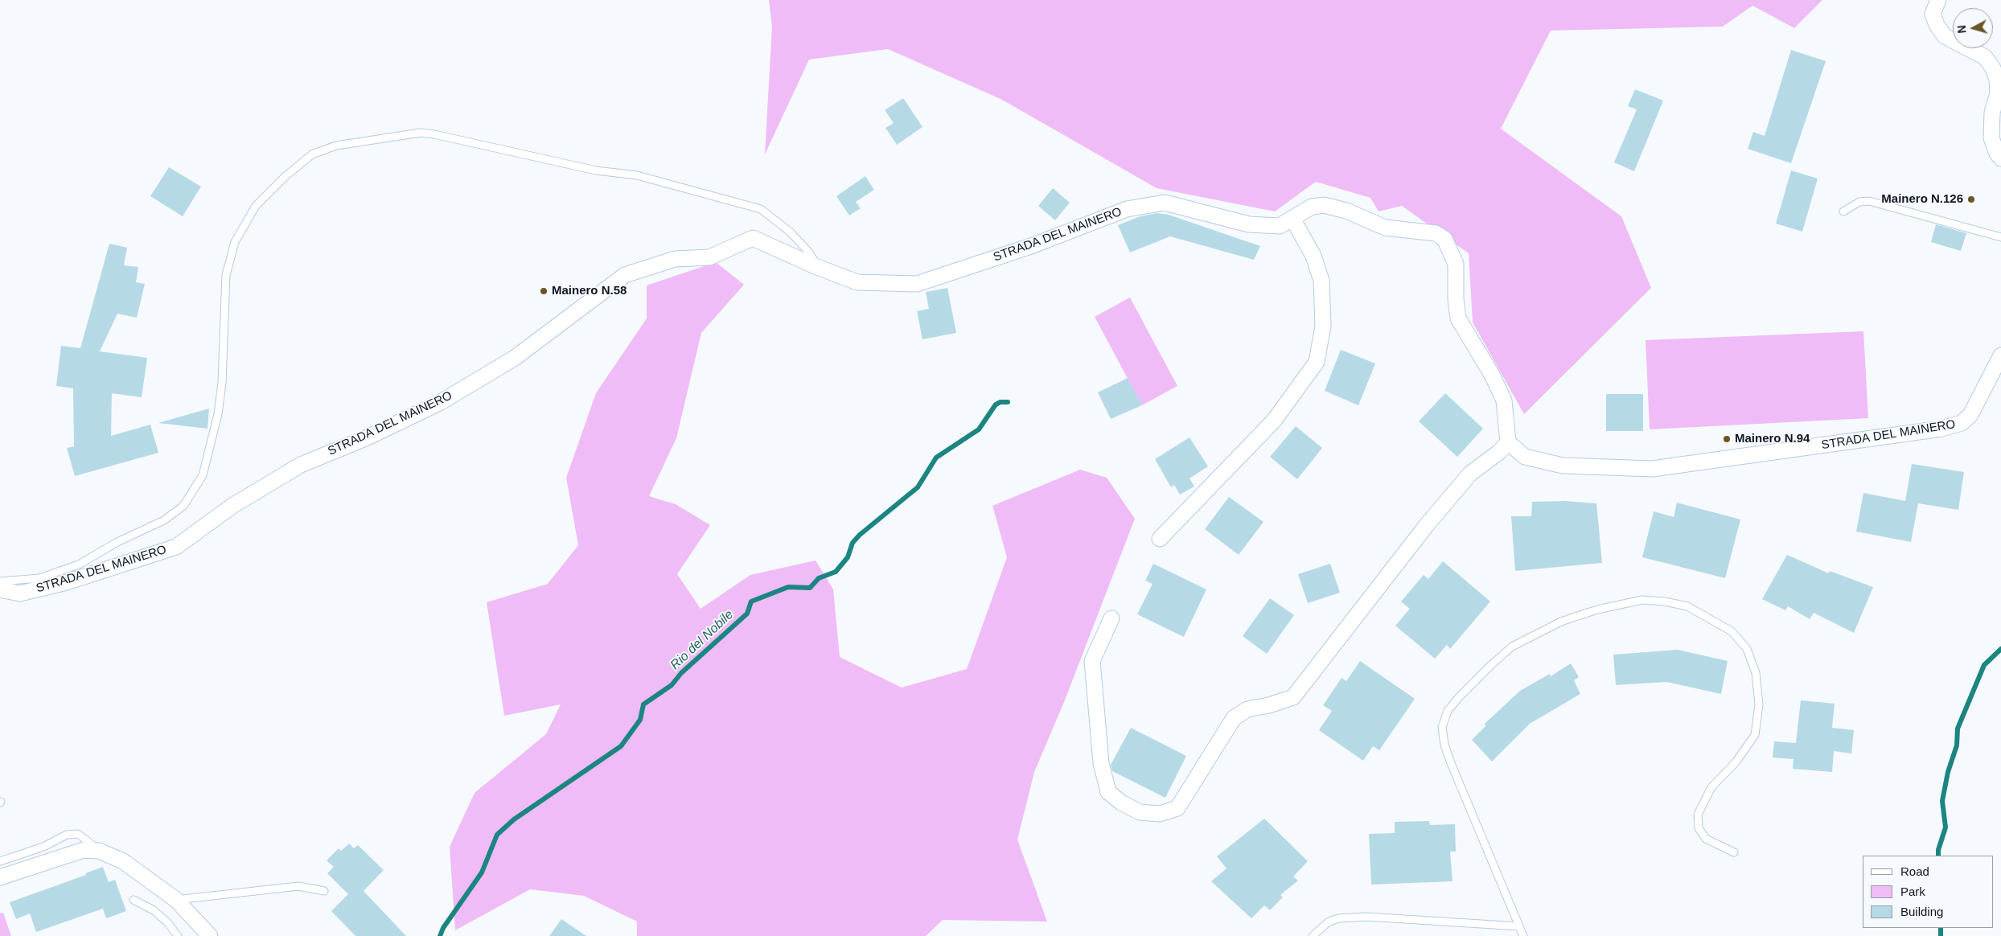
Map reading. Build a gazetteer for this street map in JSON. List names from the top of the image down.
{
  "streets": {
    "street": ["STRADA DEL MAINERO"]
  },
  "water": ["Rio del Nobile"],
  "places": ["Mainero N.126", "Mainero N.58", "Mainero N.94"],
  "legend": ["Road", "Park", "Building"],
  "north": "left"
}
